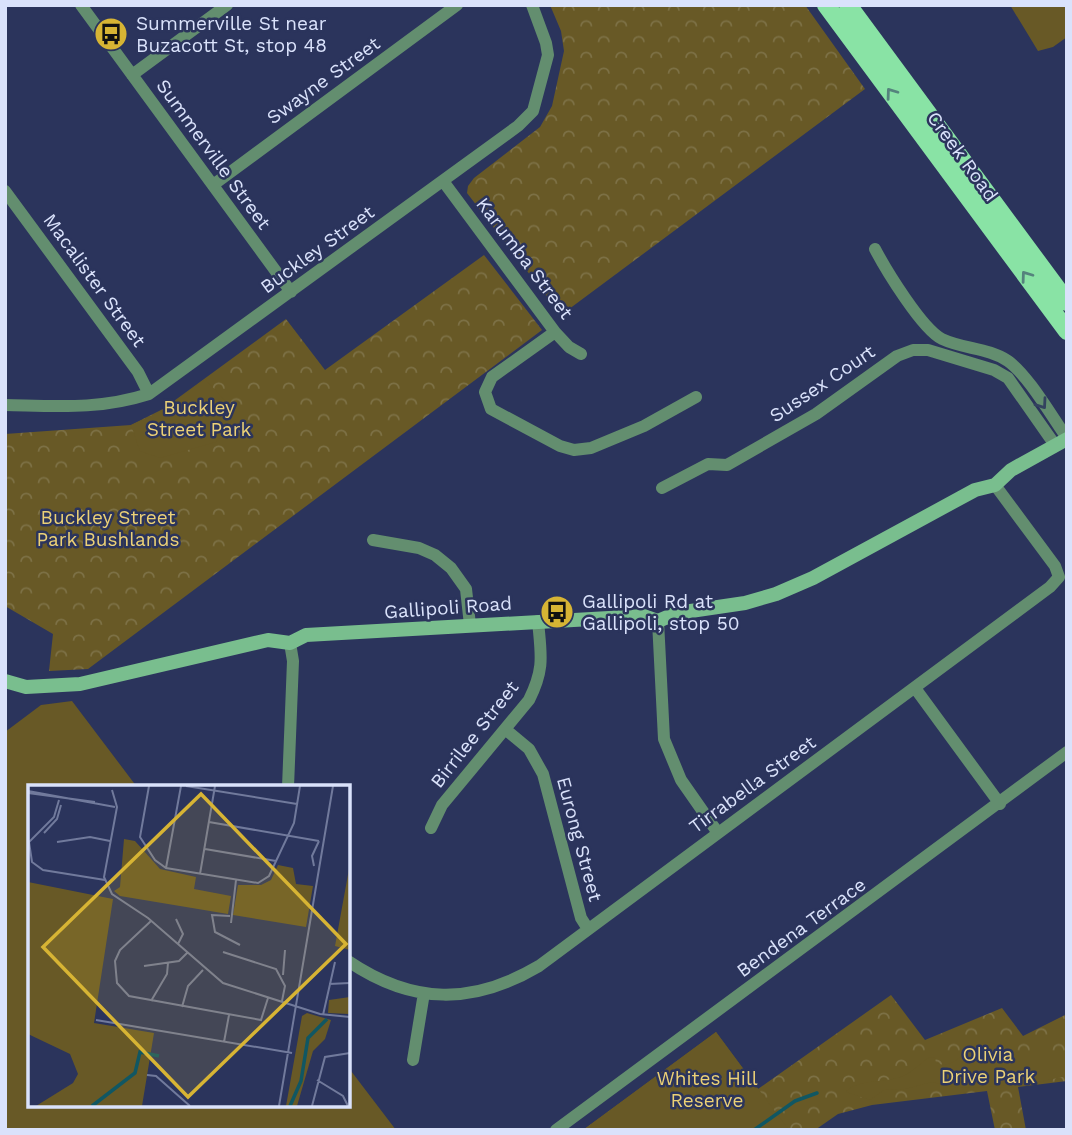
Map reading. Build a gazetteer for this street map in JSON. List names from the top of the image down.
{
  "streets": {
    "main road": ["Creek Road"],
    "street": [
      "Swayne Street",
      "Summerville Street",
      "Buckley Street",
      "Karumba Street",
      "Macalister Street",
      "Sussex Court",
      "Gallipoli Road",
      "Birrilee Street",
      "Tirrabella Street",
      "Eurong Street",
      "Bendena Terrace"
    ]
  },
  "crossings": [
    ["Swayne Street", "Summerville Street"],
    ["Summerville Street", "Buckley Street"],
    ["Buckley Street", "Karumba Street"],
    ["Buckley Street", "Macalister Street"],
    ["Gallipoli Road", "Birrilee Street"],
    ["Gallipoli Road", "Tirrabella Street"],
    ["Birrilee Street", "Eurong Street"],
    ["Tirrabella Street", "Eurong Street"]
  ],
  "parks": [
    "Buckley Street Park",
    "Buckley Street Park Bushlands",
    "Olivia Drive Park",
    "Whites Hill Reserve"
  ],
  "places": {
    "bus stop": ["Summerville St near Buzacott St, stop 48", "Gallipoli Rd at Gallipoli, stop 50"]
  }
}
